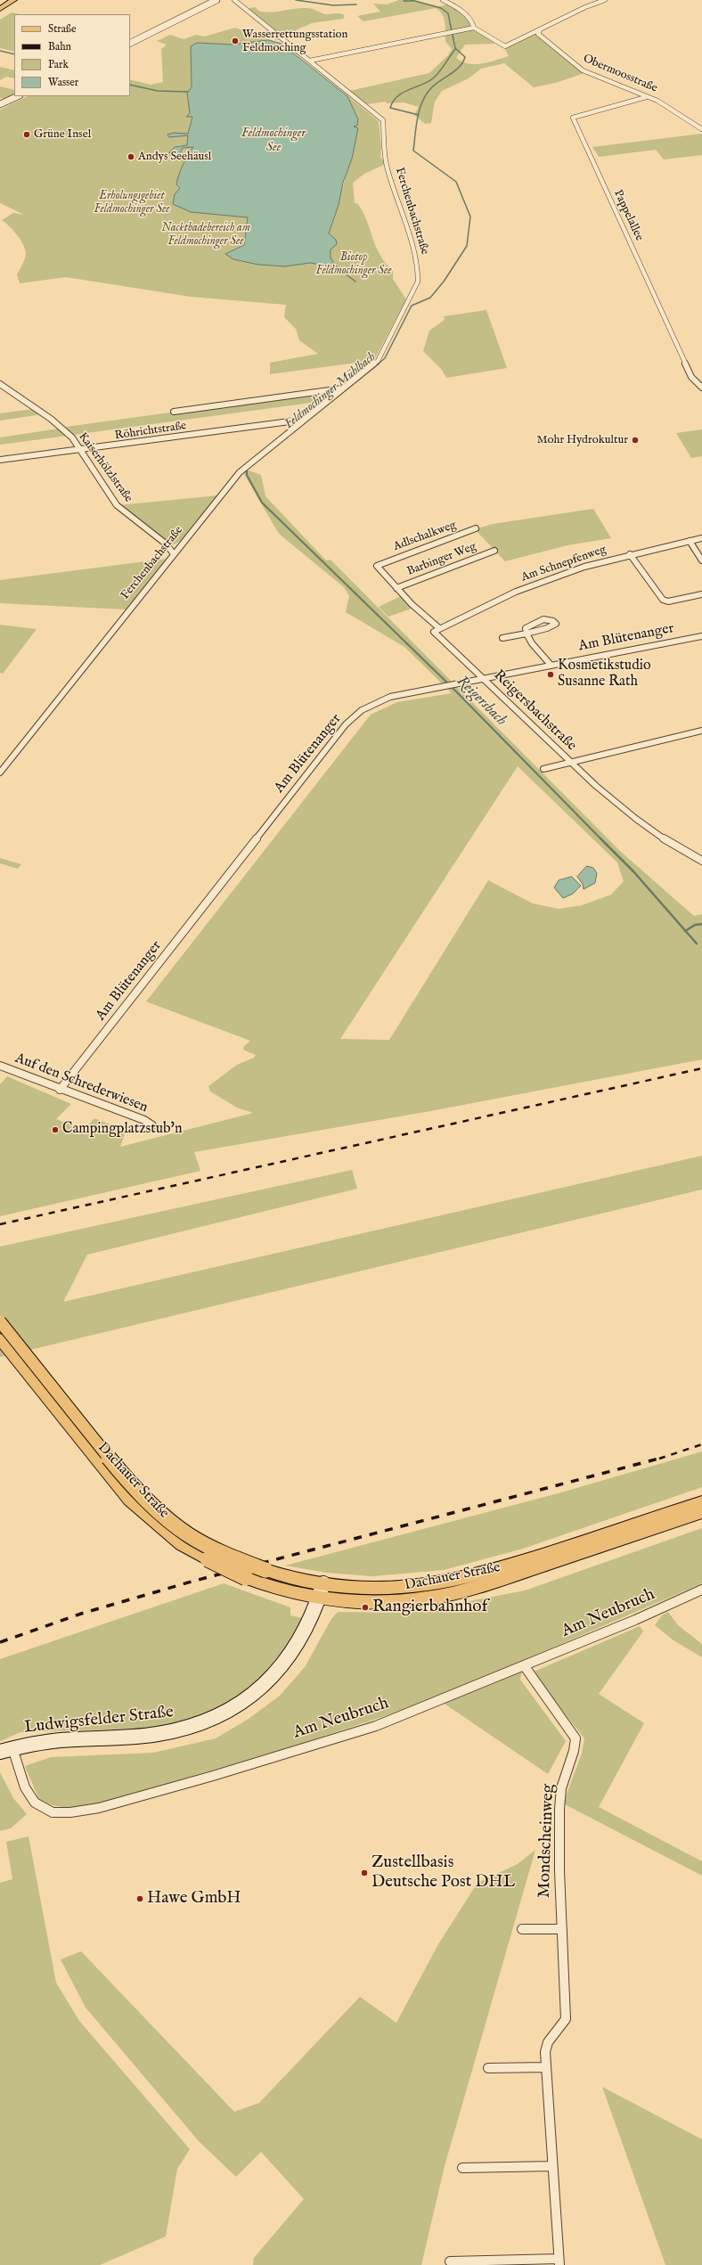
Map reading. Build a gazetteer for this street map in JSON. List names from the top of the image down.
{
  "streets": {
    "main road": ["Dachauer Straße"],
    "street": [
      "Obermoosstraße",
      "Ferchenbachstraße",
      "Pappelallee",
      "Röhrichtstraße",
      "Kaiserhölzlstraße",
      "Adlschalkweg",
      "Barbinger Weg",
      "Am Schnepfenweg",
      "Am Blütenanger",
      "Reigersbachstraße",
      "Auf den Schrederwiesen",
      "Am Neubruch",
      "Ludwigsfelder Straße",
      "Mondscheinweg"
    ]
  },
  "crossings": [
    ["Obermoosstraße", "Pappelallee"],
    ["Ferchenbachstraße", "Röhrichtstraße"],
    ["Ferchenbachstraße", "Kaiserhölzlstraße"],
    ["Röhrichtstraße", "Kaiserhölzlstraße"],
    ["Adlschalkweg", "Barbinger Weg"],
    ["Am Schnepfenweg", "Reigersbachstraße"],
    ["Am Blütenanger", "Reigersbachstraße"],
    ["Am Blütenanger", "Auf den Schrederwiesen"],
    ["Dachauer Straße", "Ludwigsfelder Straße"],
    ["Am Neubruch", "Ludwigsfelder Straße"],
    ["Am Neubruch", "Mondscheinweg"]
  ],
  "water": ["Feldmochinger See", "Feldmochinger Mühlbach", "Reigersbach"],
  "parks": ["Erholungsgebiet Feldmochinger See", "Nacktbadebereich am Feldmochinger See", "Biotop Feldmochinger See"],
  "places": [
    "Wasserrettungsstation Feldmoching",
    "Grüne Insel",
    "Andys Seehäusl",
    "Mohr Hydrokultur",
    "Kosmetikstudio Susanne Rath",
    "Campingplatzstub'n",
    "Rangierbahnhof",
    "Zustellbasis Deutsche Post DHL",
    "Hawe GmbH"
  ],
  "legend": [
    "Straße",
    "Bahn",
    "Park",
    "Wasser"
  ]
}
